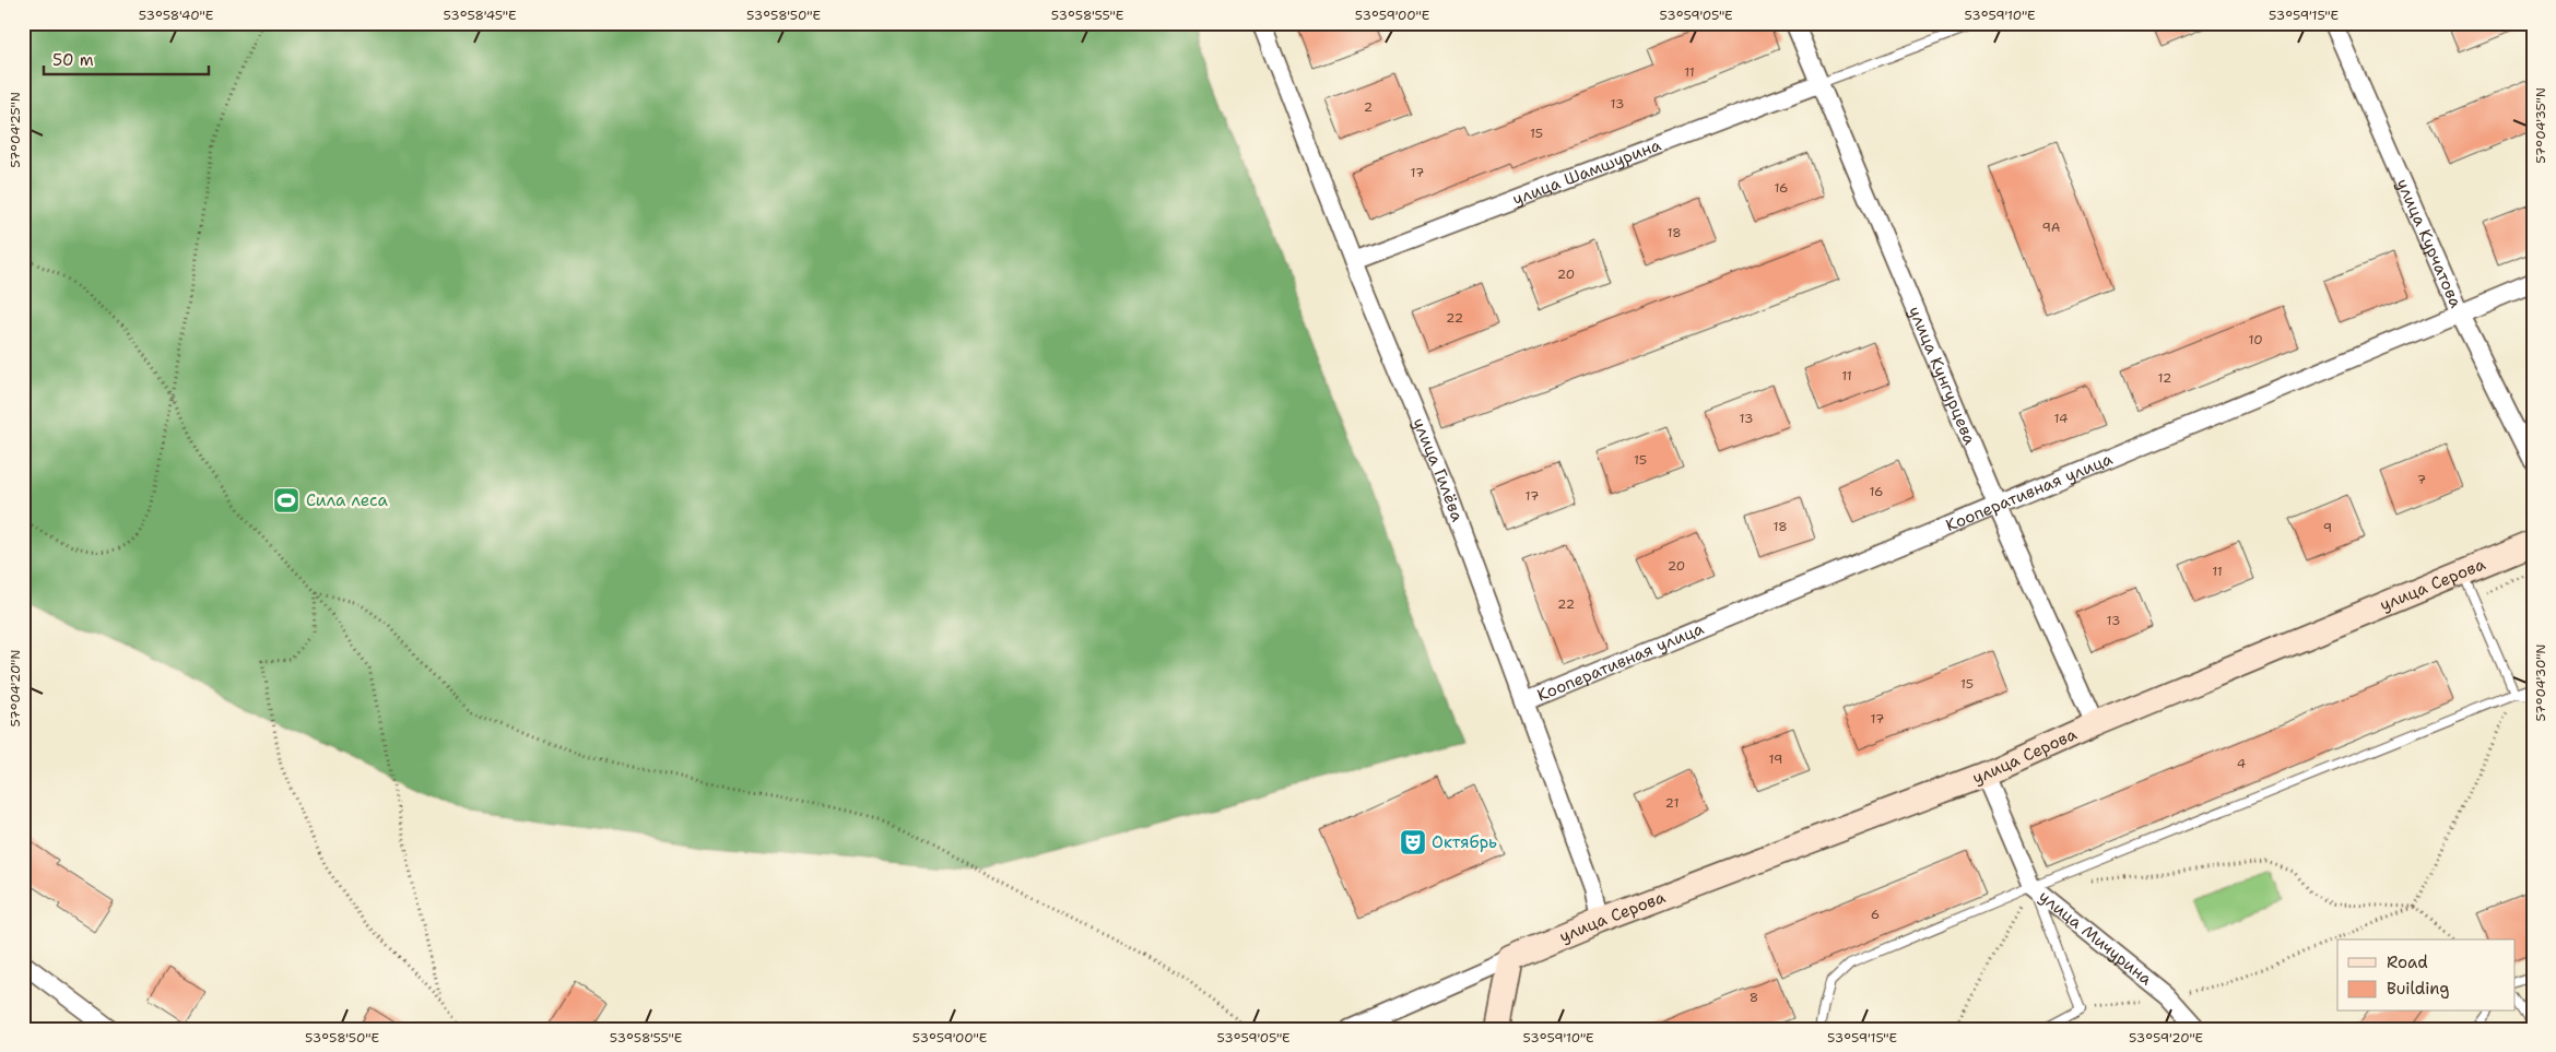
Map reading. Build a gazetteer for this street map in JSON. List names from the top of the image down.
{
  "streets": {
    "main road": ["улица Серова"],
    "street": [
      "улица Шамшурина",
      "улица Курчатова",
      "улица Кунгурцева",
      "улица Гилёва",
      "Кооперативная улица",
      "улица Мичурина"
    ]
  },
  "crossings": [
    ["улица Шамшурина", "улица Кунгурцева"],
    ["улица Шамшурина", "улица Гилёва"],
    ["улица Курчатова", "Кооперативная улица"],
    ["улица Кунгурцева", "Кооперативная улица"],
    ["улица Кунгурцева", "улица Серова"],
    ["улица Гилёва", "Кооперативная улица"],
    ["улица Гилёва", "улица Серова"],
    ["улица Серова", "улица Мичурина"]
  ],
  "places": {
    "sports": ["Сила леса"],
    "theatre": ["Октябрь"]
  },
  "house_numbers": [
    "11",
    "13",
    "2",
    "15",
    "17",
    "16",
    "9А",
    "18",
    "20",
    "22",
    "10",
    "11",
    "12",
    "13",
    "14",
    "15",
    "7",
    "16",
    "17",
    "18",
    "9",
    "20",
    "11",
    "22",
    "13",
    "15",
    "17",
    "19",
    "4",
    "21",
    "6",
    "8"
  ],
  "legend": ["Road", "Building"],
  "scale_bar": "50 m",
  "coordinates": [
    "53°58'40\"E",
    "53°58'45\"E",
    "53°58'50\"E",
    "53°58'55\"E",
    "53°59'00\"E",
    "53°59'05\"E",
    "53°59'10\"E",
    "53°59'15\"E",
    "57°04'35\"N",
    "57°04'25\"N",
    "57°04'30\"N",
    "57°04'20\"N",
    "53°59'20\"E"
  ]
}
